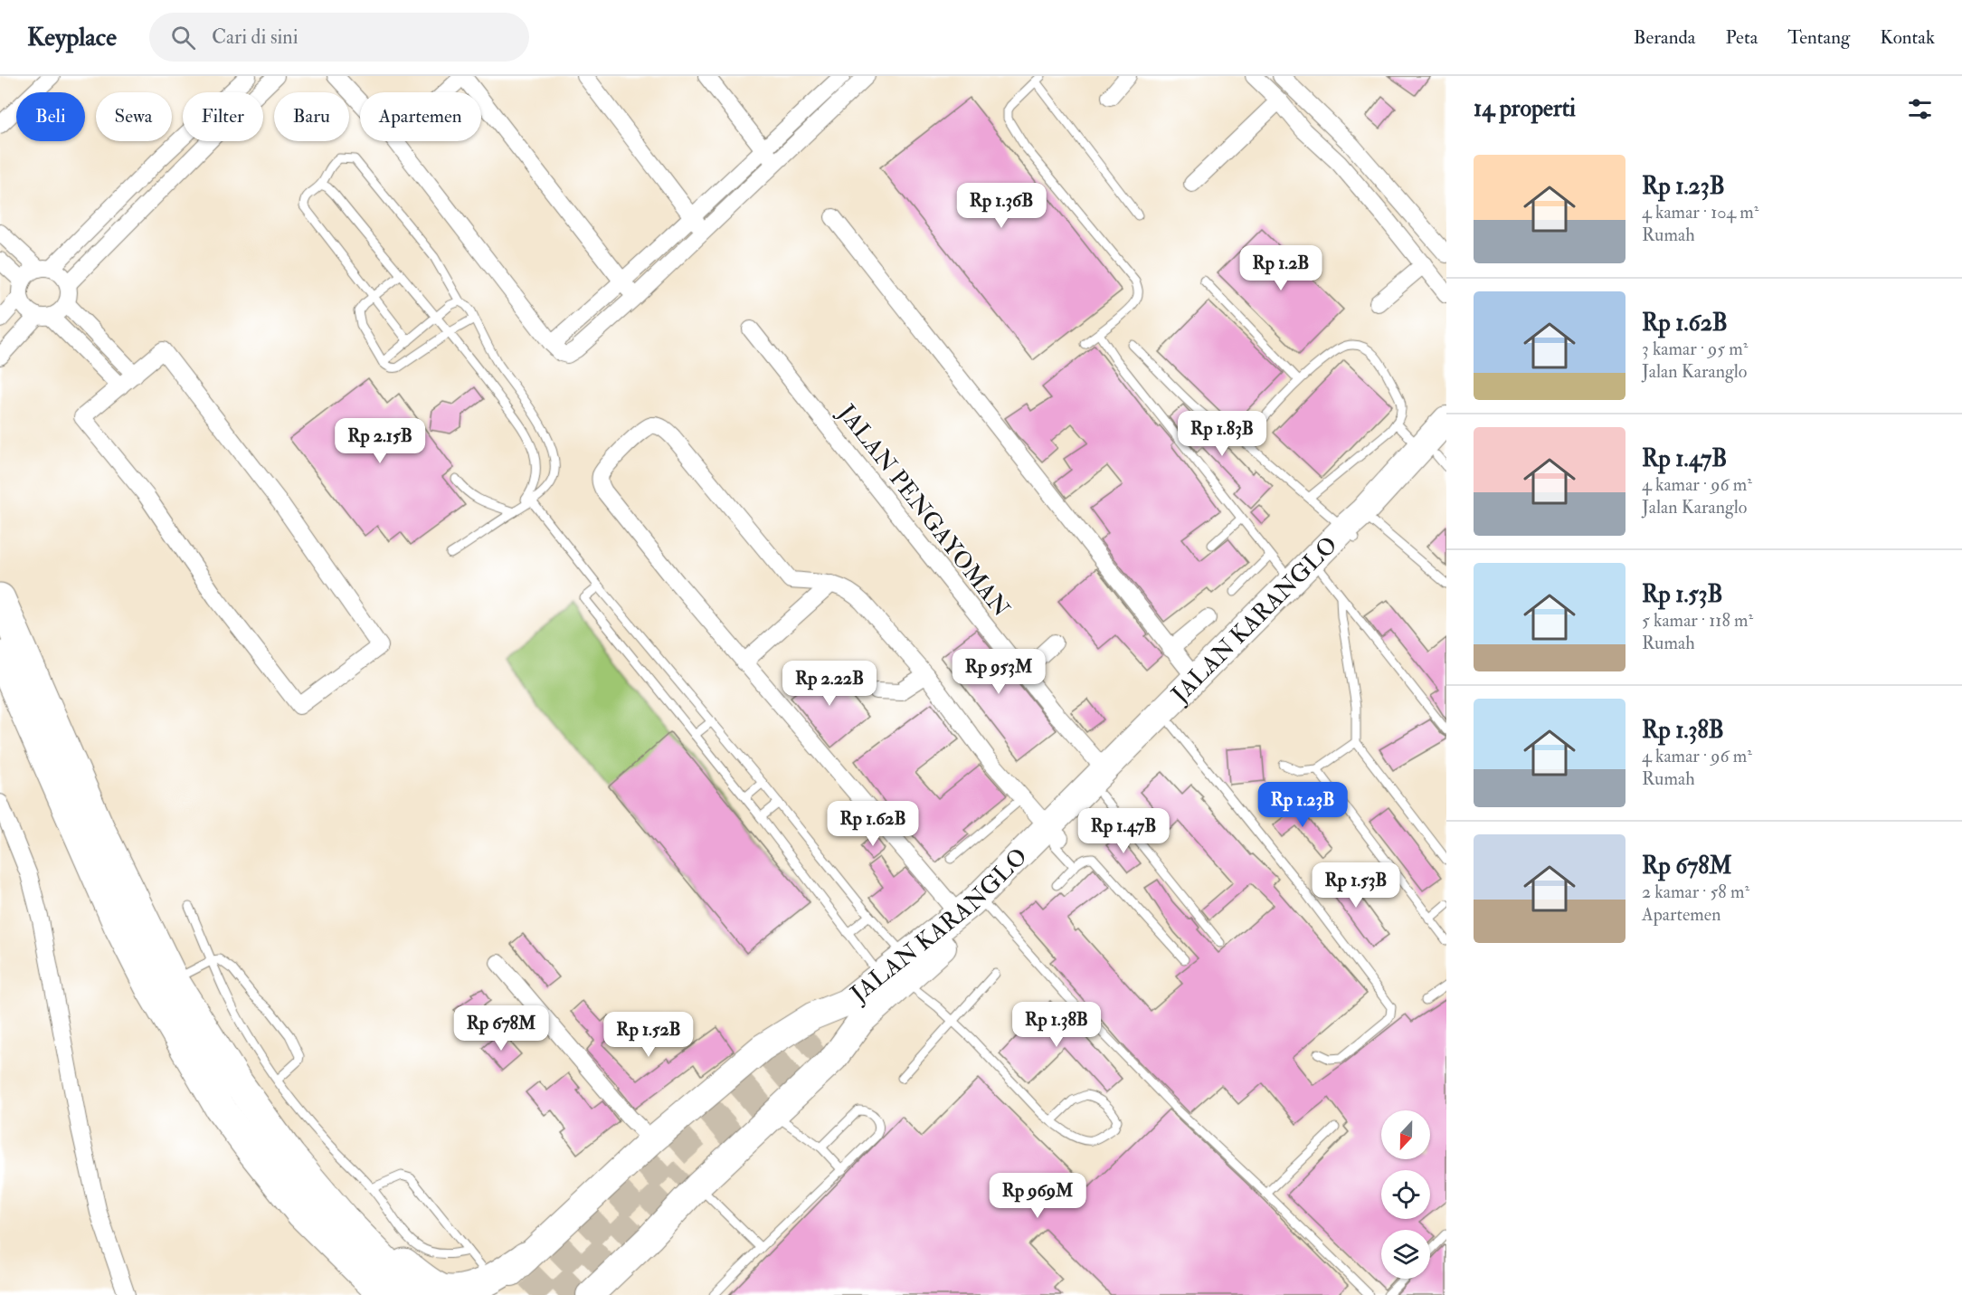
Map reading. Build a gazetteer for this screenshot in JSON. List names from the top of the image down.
{
  "streets": {
    "highway": ["JALAN KARANGLO"],
    "street": ["JALAN PENGAYOMAN"]
  },
  "crossings": [
    ["JALAN PENGAYOMAN", "JALAN KARANGLO"]
  ],
  "north": "bottom",
  "page": {
    "header": "Keyplace",
    "search": "Cari di sini",
    "nav": [
      "Beranda",
      "Peta",
      "Tentang",
      "Kontak"
    ],
    "heading": "14 properti",
    "chip": [
      "Beli",
      "Sewa",
      "Filter",
      "Baru",
      "Apartemen"
    ],
    "list": [
      {
        "name": "Rp 1.23B",
        "note": "4 kamar · 104 m² · Rumah"
      },
      {
        "name": "Rp 1.62B",
        "note": "3 kamar · 95 m² · Jalan Karanglo"
      },
      {
        "name": "Rp 1.47B",
        "note": "4 kamar · 96 m² · Jalan Karanglo"
      },
      {
        "name": "Rp 1.53B",
        "note": "5 kamar · 118 m² · Rumah"
      },
      {
        "name": "Rp 1.38B",
        "note": "4 kamar · 96 m² · Rumah"
      },
      {
        "name": "Rp 678M",
        "note": "2 kamar · 58 m² · Apartemen"
      }
    ],
    "price": [
      "Rp 1.36B",
      "Rp 1.2B",
      "Rp 1.83B",
      "Rp 2.15B",
      "Rp 953M",
      "Rp 2.22B",
      "Rp 1.23B",
      "Rp 1.62B",
      "Rp 1.47B",
      "Rp 1.53B",
      "Rp 1.38B",
      "Rp 678M",
      "Rp 1.52B",
      "Rp 969M"
    ]
  }
}
